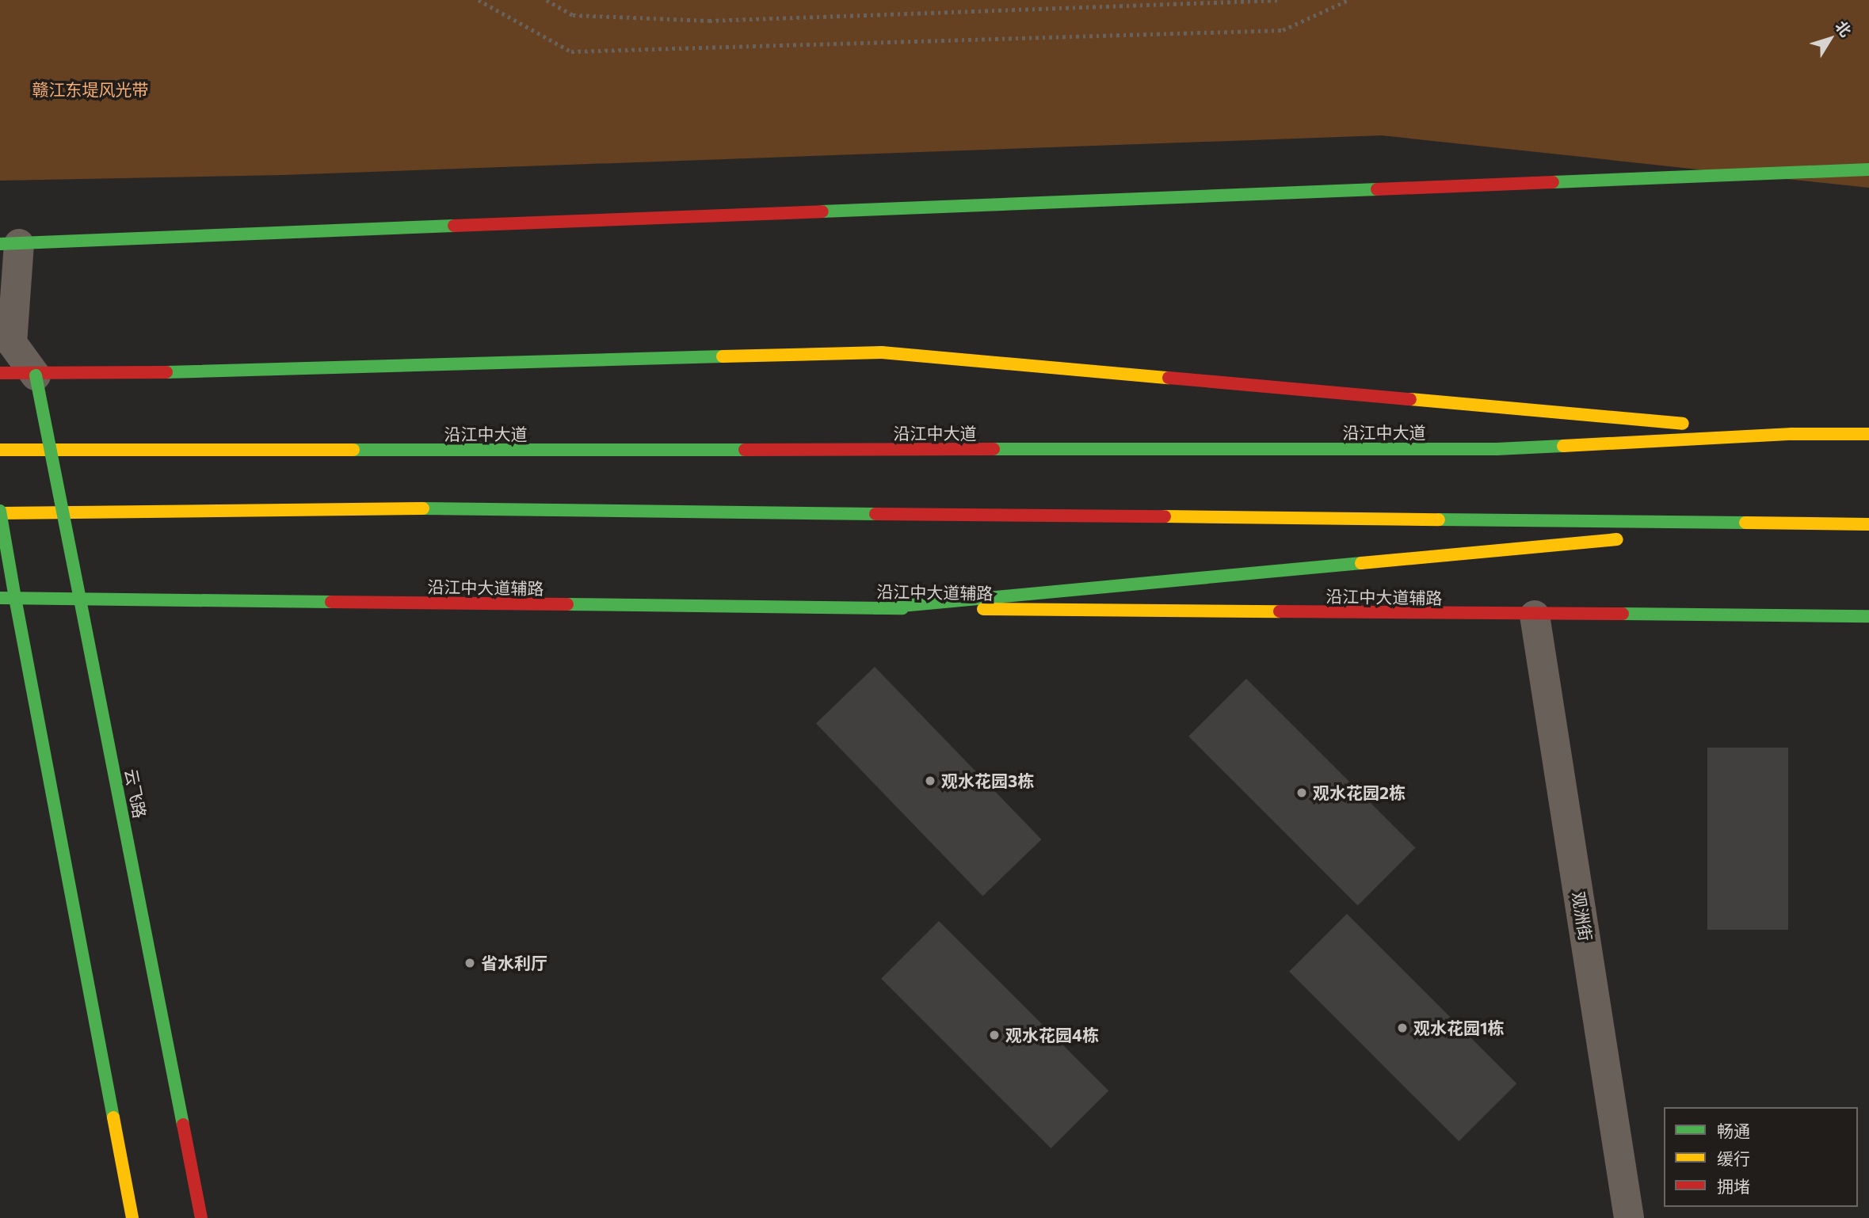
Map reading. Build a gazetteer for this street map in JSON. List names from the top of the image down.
{
  "streets": {
    "main road": ["沿江中大道", "沿江中大道辅路", "云飞路"],
    "street": ["观洲街"]
  },
  "crossings": [
    ["沿江中大道辅路", "云飞路"],
    ["沿江中大道辅路", "观洲街"]
  ],
  "parks": ["赣江东堤风光带"],
  "places": [
    "观水花园3栋",
    "观水花园2栋",
    "省水利厅",
    "观水花园1栋",
    "观水花园4栋"
  ],
  "legend": ["畅通", "缓行", "拥堵"],
  "north": "top right"
}
